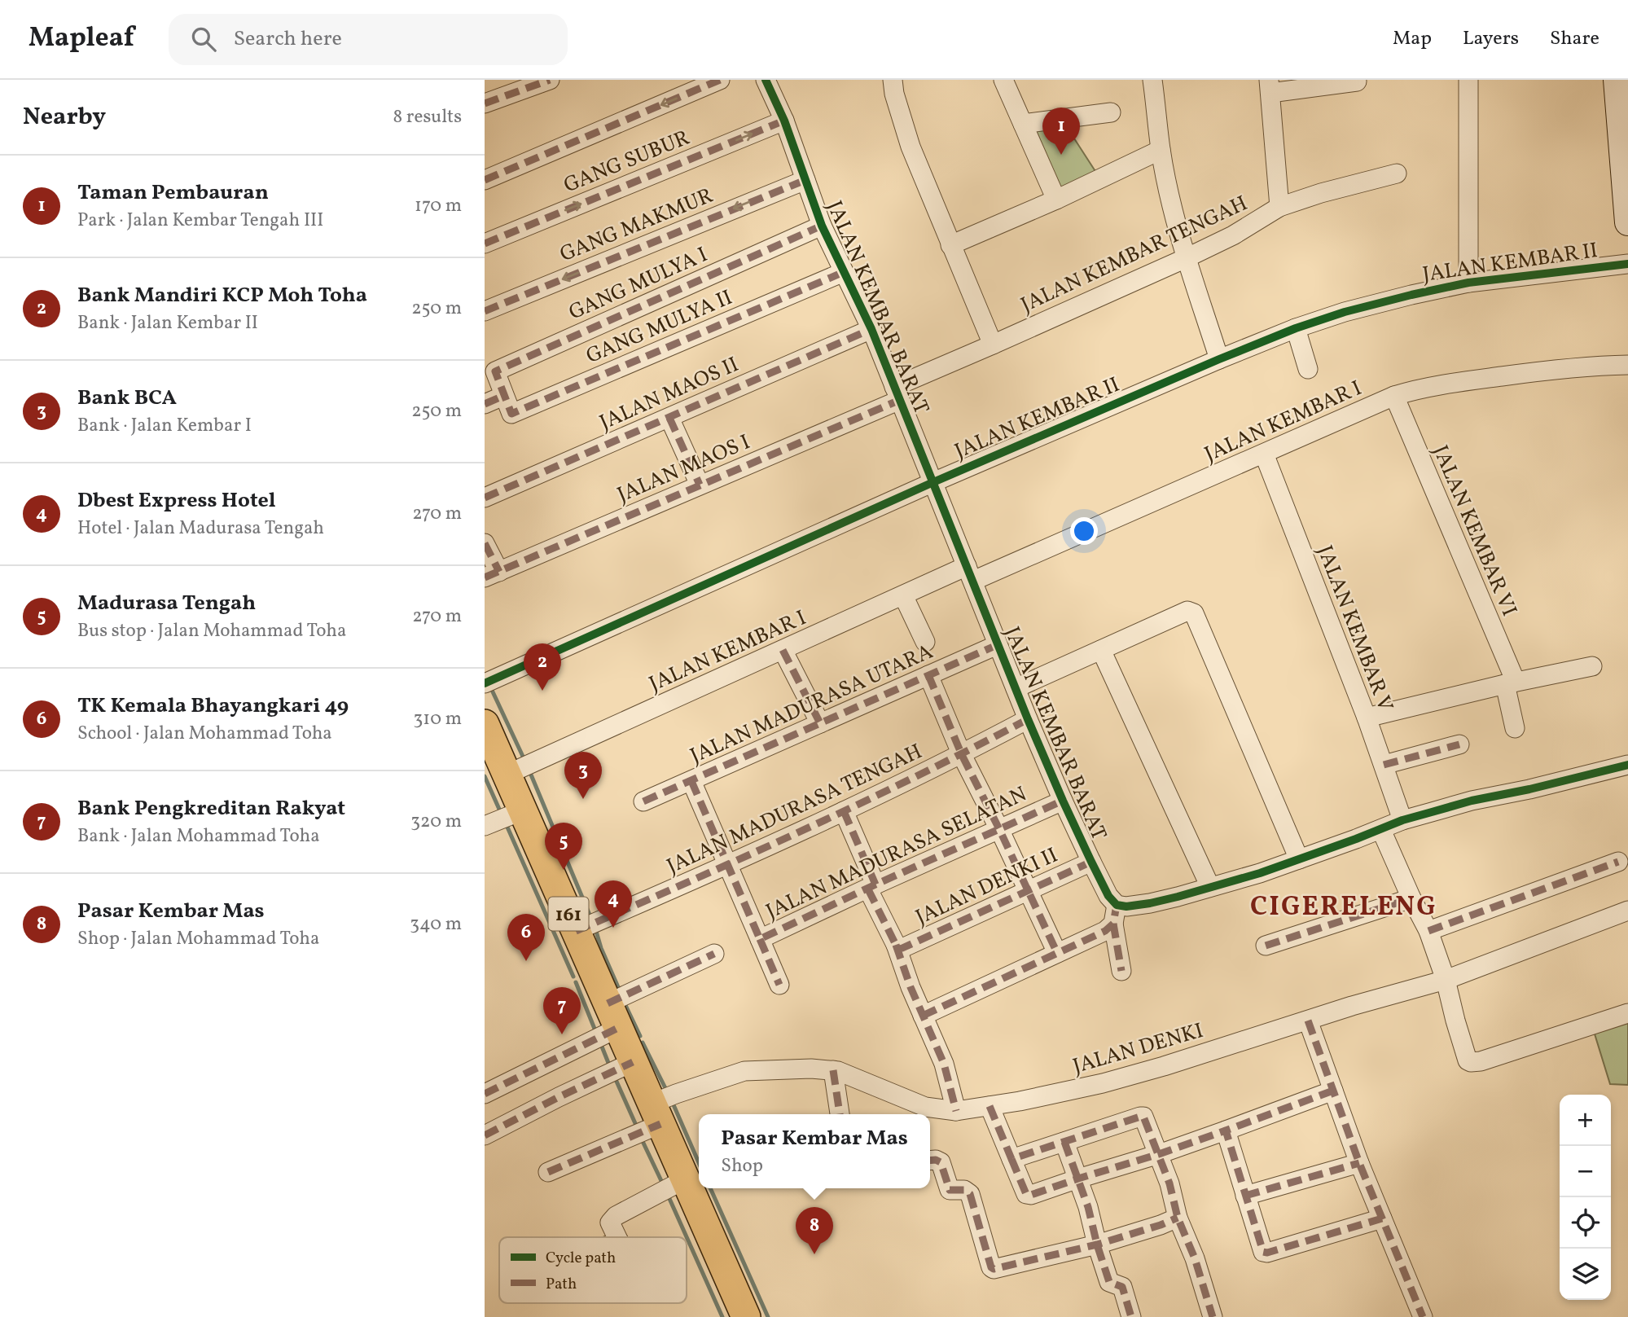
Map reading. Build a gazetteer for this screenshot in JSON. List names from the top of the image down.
{
  "streets": {
    "main road": ["161"],
    "street": [
      "GANG SUBUR",
      "GANG MAKMUR",
      "JALAN KEMBAR TENGAH",
      "JALAN KEMBAR II",
      "GANG MULYA I",
      "JALAN KEMBAR BARAT",
      "GANG MULYA II",
      "JALAN MAOS II",
      "JALAN KEMBAR I",
      "JALAN MAOS I",
      "JALAN KEMBAR VI",
      "JALAN KEMBAR V",
      "JALAN MADURASA UTARA",
      "JALAN MADURASA TENGAH",
      "JALAN MADURASA SELATAN",
      "JALAN DENKI II",
      "JALAN DENKI"
    ]
  },
  "crossings": [
    ["GANG SUBUR", "JALAN KEMBAR BARAT"],
    ["GANG MAKMUR", "JALAN KEMBAR BARAT"],
    ["JALAN KEMBAR TENGAH", "JALAN KEMBAR BARAT"],
    ["JALAN KEMBAR TENGAH", "JALAN MAOS I"],
    ["JALAN KEMBAR II", "JALAN KEMBAR BARAT"],
    ["GANG MULYA I", "JALAN KEMBAR BARAT"],
    ["GANG MULYA I", "GANG MULYA II"],
    ["JALAN KEMBAR BARAT", "GANG MULYA II"],
    ["JALAN KEMBAR BARAT", "JALAN MAOS II"],
    ["JALAN KEMBAR BARAT", "JALAN KEMBAR I"],
    ["JALAN KEMBAR BARAT", "JALAN MAOS I"],
    ["JALAN KEMBAR BARAT", "JALAN MADURASA UTARA"],
    ["JALAN KEMBAR BARAT", "JALAN MADURASA TENGAH"],
    ["JALAN KEMBAR BARAT", "JALAN MADURASA SELATAN"],
    ["JALAN KEMBAR BARAT", "JALAN DENKI II"],
    ["JALAN KEMBAR I", "JALAN KEMBAR VI"],
    ["JALAN KEMBAR I", "JALAN KEMBAR V"],
    ["JALAN KEMBAR I", "161"],
    ["JALAN MADURASA UTARA", "JALAN MADURASA SELATAN"],
    ["JALAN MADURASA TENGAH", "JALAN MADURASA SELATAN"],
    ["JALAN MADURASA TENGAH", "161"],
    ["JALAN DENKI II", "JALAN DENKI"],
    ["161", "JALAN DENKI"]
  ],
  "districts": ["CIGERELENG"],
  "legend": ["Cycle path", "Path"],
  "page": {
    "header": "Mapleaf",
    "search": "Search here",
    "nav": ["Map", "Layers", "Share"],
    "heading": ["Nearby", "8 results"],
    "pins": [
      "1",
      "2",
      "3",
      "5",
      "4",
      "6",
      "7",
      "8"
    ],
    "list": [
      {
        "mark": "1",
        "name": "Taman Pembauran",
        "note": "Park · Jalan Kembar Tengah III",
        "value": "170 m"
      },
      {
        "mark": "2",
        "name": "Bank Mandiri KCP Moh Toha",
        "note": "Bank · Jalan Kembar II",
        "value": "250 m"
      },
      {
        "mark": "3",
        "name": "Bank BCA",
        "note": "Bank · Jalan Kembar I",
        "value": "250 m"
      },
      {
        "mark": "4",
        "name": "Dbest Express Hotel",
        "note": "Hotel · Jalan Madurasa Tengah",
        "value": "270 m"
      },
      {
        "mark": "5",
        "name": "Madurasa Tengah",
        "note": "Bus stop · Jalan Mohammad Toha",
        "value": "270 m"
      },
      {
        "mark": "6",
        "name": "TK Kemala Bhayangkari 49",
        "note": "School · Jalan Mohammad Toha",
        "value": "310 m"
      },
      {
        "mark": "7",
        "name": "Bank Pengkreditan Rakyat",
        "note": "Bank · Jalan Mohammad Toha",
        "value": "320 m"
      },
      {
        "mark": "8",
        "name": "Pasar Kembar Mas",
        "note": "Shop · Jalan Mohammad Toha",
        "value": "340 m"
      }
    ],
    "map_buttons": ["+", "−"],
    "popup": ["Pasar Kembar Mas", "Shop"]
  }
}
